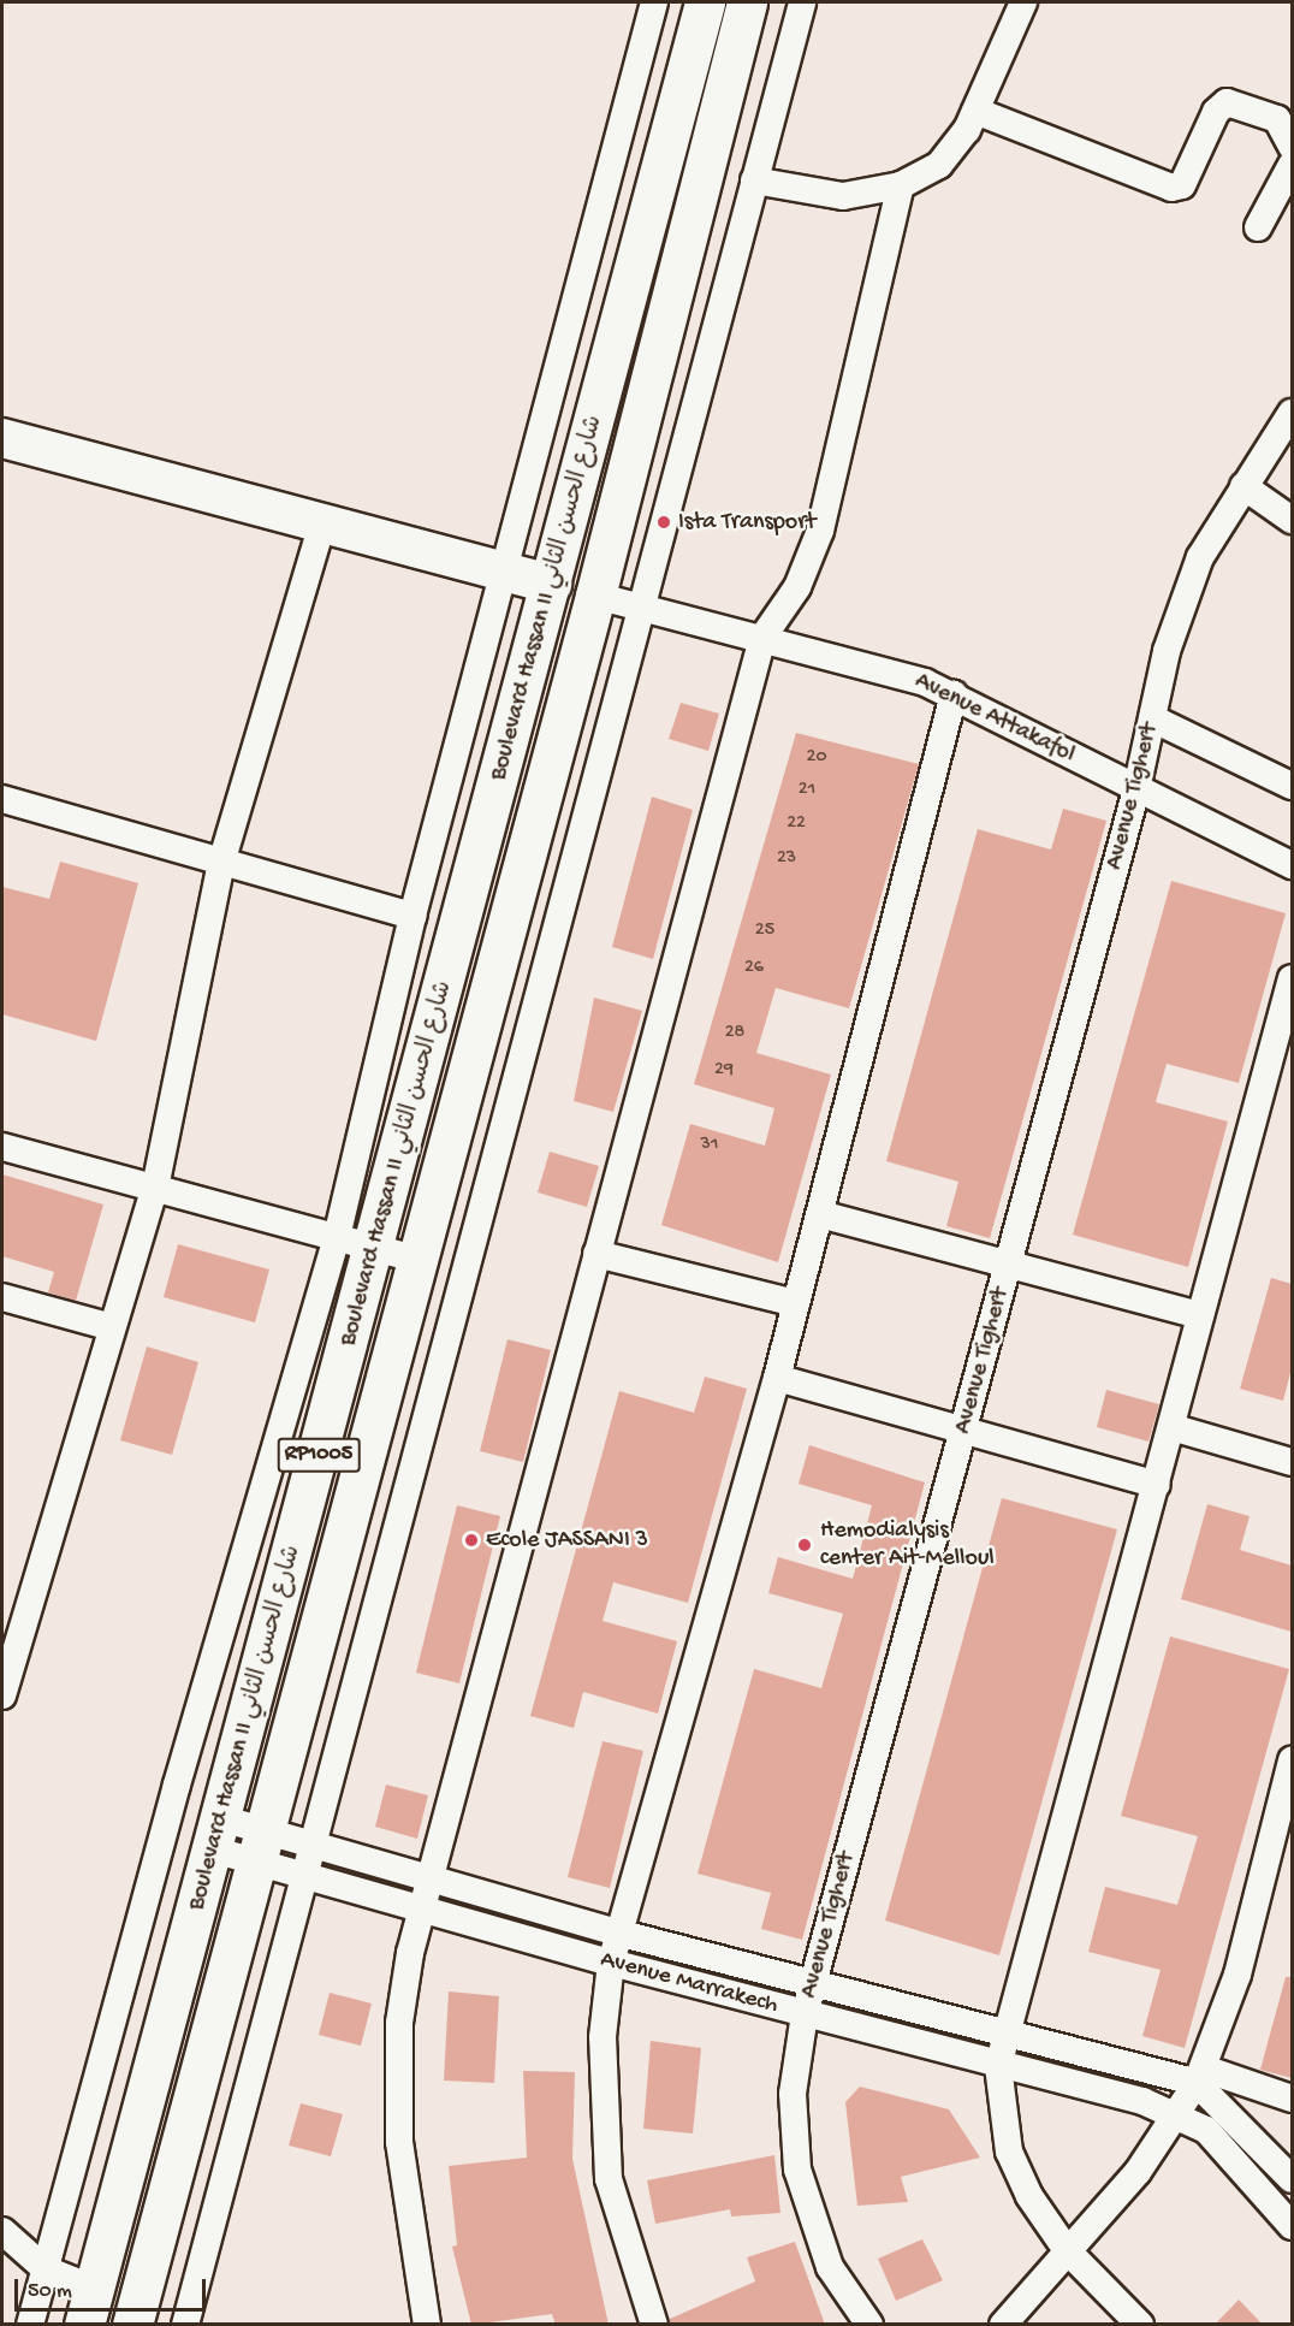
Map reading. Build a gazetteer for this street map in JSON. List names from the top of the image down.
{
  "streets": {
    "main road": ["Boulevard Hassan II شارع الحسن الثاني", "RP1005"],
    "street": ["Avenue Attakafol", "Avenue Tighert", "Avenue Marrakech"]
  },
  "crossings": [
    ["Boulevard Hassan II شارع الحسن الثاني", "Avenue Attakafol"],
    ["Boulevard Hassan II شارع الحسن الثاني", "Avenue Marrakech"],
    ["Avenue Attakafol", "Avenue Tighert"],
    ["Avenue Tighert", "Avenue Marrakech"]
  ],
  "places": ["Ista Transport", "Ecole JASSANI 3", "Hemodialysis center Ait-Melloul"],
  "house_numbers": [
    "20",
    "21",
    "22",
    "23",
    "25",
    "26",
    "28",
    "29",
    "31"
  ],
  "scale_bar": "50 m"
}
